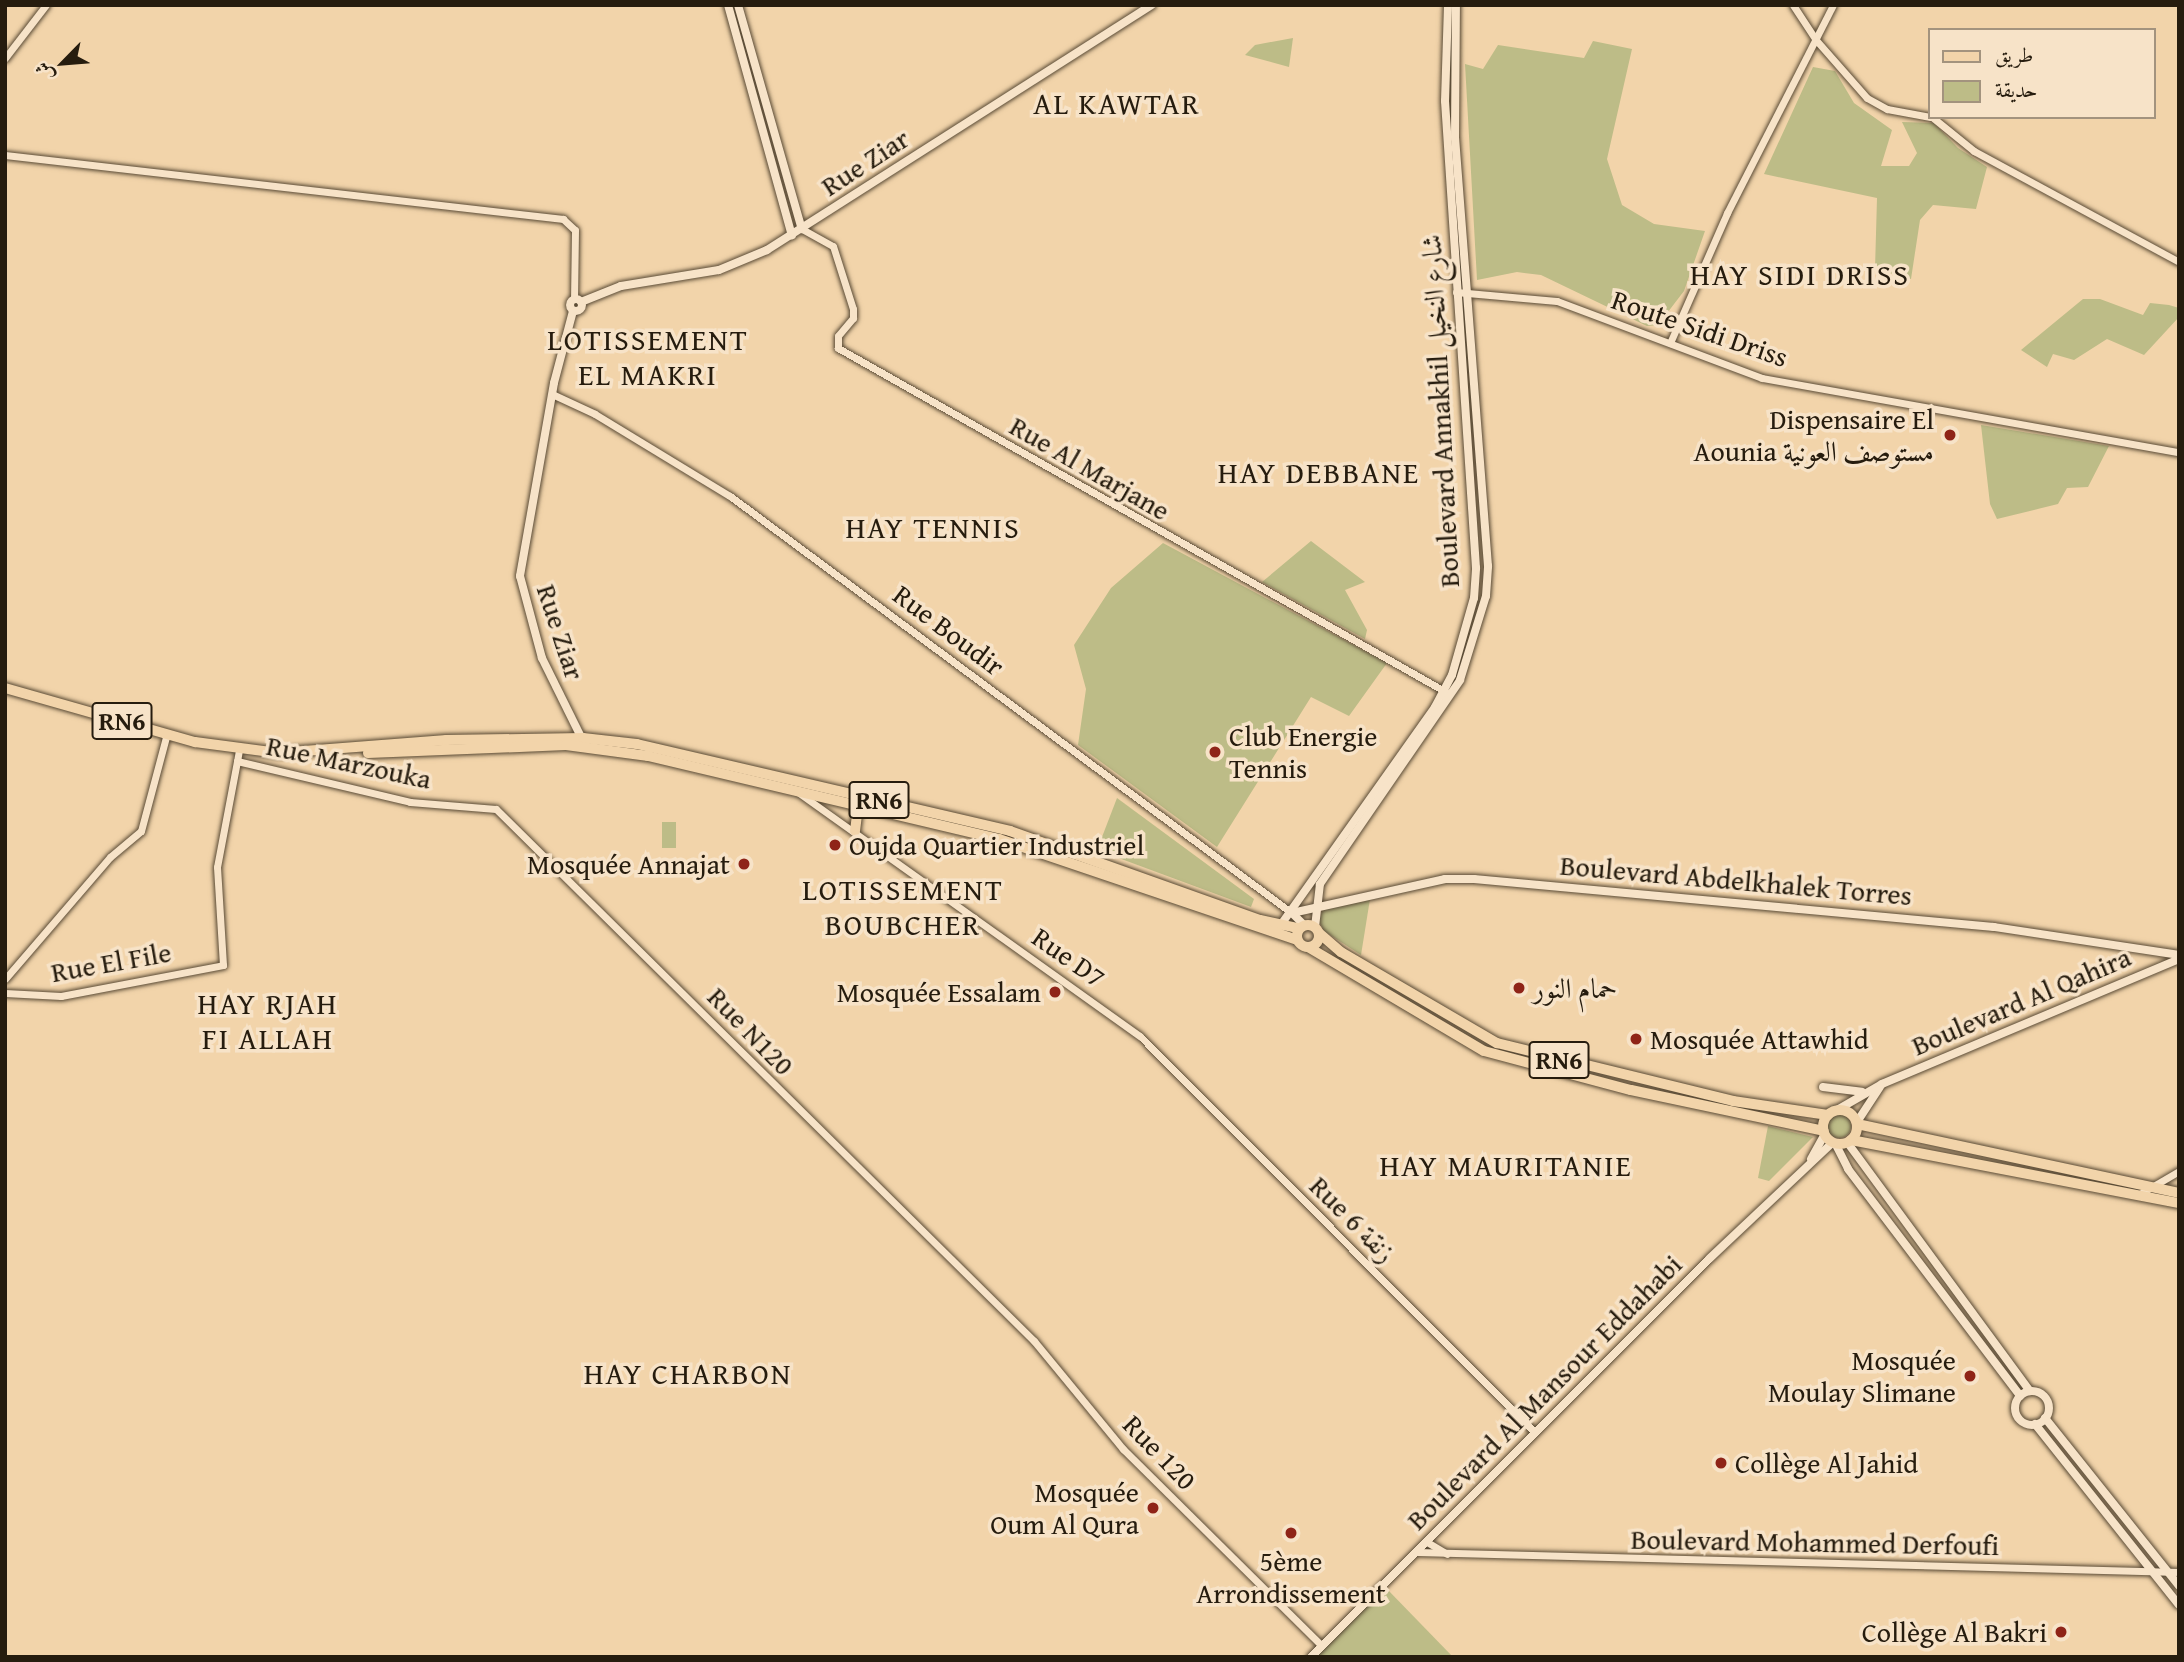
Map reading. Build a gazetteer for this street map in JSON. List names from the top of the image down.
{
  "streets": {
    "main road": [
      "Rue Ziar",
      "Boulevard Annakhil شارع النخيل",
      "Rue Boudir",
      "RN6",
      "Rue Marzouka",
      "Boulevard Abdelkhalek Torres",
      "Boulevard Al Qahira",
      "Boulevard Al Mansour Eddahabi"
    ],
    "street": [
      "Route Sidi Driss",
      "Rue Al Marjane",
      "Rue D7",
      "Rue El File",
      "Rue N120",
      "Rue 6 زنقة",
      "Rue 120",
      "Boulevard Mohammed Derfoufi"
    ]
  },
  "crossings": [
    ["Rue Ziar", "Rue Al Marjane"],
    ["Rue Ziar", "Rue Boudir"],
    ["Rue Ziar", "RN6"],
    ["Route Sidi Driss", "Boulevard Annakhil شارع النخيل"],
    ["Boulevard Annakhil شارع النخيل", "Rue Al Marjane"],
    ["Boulevard Annakhil شارع النخيل", "Rue Boudir"],
    ["Boulevard Annakhil شارع النخيل", "RN6"],
    ["Boulevard Annakhil شارع النخيل", "Boulevard Abdelkhalek Torres"],
    ["Rue Boudir", "RN6"],
    ["Rue Boudir", "Boulevard Abdelkhalek Torres"],
    ["RN6", "Rue Marzouka"],
    ["RN6", "Rue D7"],
    ["RN6", "Boulevard Al Qahira"],
    ["Rue Marzouka", "Rue El File"],
    ["Rue Marzouka", "Rue N120"],
    ["Boulevard Abdelkhalek Torres", "Boulevard Al Qahira"],
    ["Rue D7", "Rue 6 زنقة"],
    ["Rue N120", "Rue 120"],
    ["Rue 6 زنقة", "Boulevard Al Mansour Eddahabi"],
    ["Boulevard Al Mansour Eddahabi", "Rue 120"],
    ["Boulevard Al Mansour Eddahabi", "Boulevard Mohammed Derfoufi"]
  ],
  "districts": [
    "AL KAWTAR",
    "HAY SIDI DRISS",
    "LOTISSEMENT EL MAKRI",
    "HAY DEBBANE",
    "HAY TENNIS",
    "LOTISSEMENT BOUBCHER",
    "HAY RJAH FI ALLAH",
    "HAY MAURITANIE",
    "HAY CHARBON"
  ],
  "places": [
    "Dispensaire El Aounia مستوصف العونية",
    "Club Energie Tennis",
    "Oujda Quartier Industriel",
    "Mosquée Annajat",
    "حمام النور",
    "Mosquée Essalam",
    "Mosquée Attawhid",
    "Mosquée Moulay Slimane",
    "Collège Al Jahid",
    "Mosquée Oum Al Qura",
    "5ème Arrondissement",
    "Collège Al Bakri"
  ],
  "legend": ["طريق", "حديقة"],
  "north": "bottom left"
}
